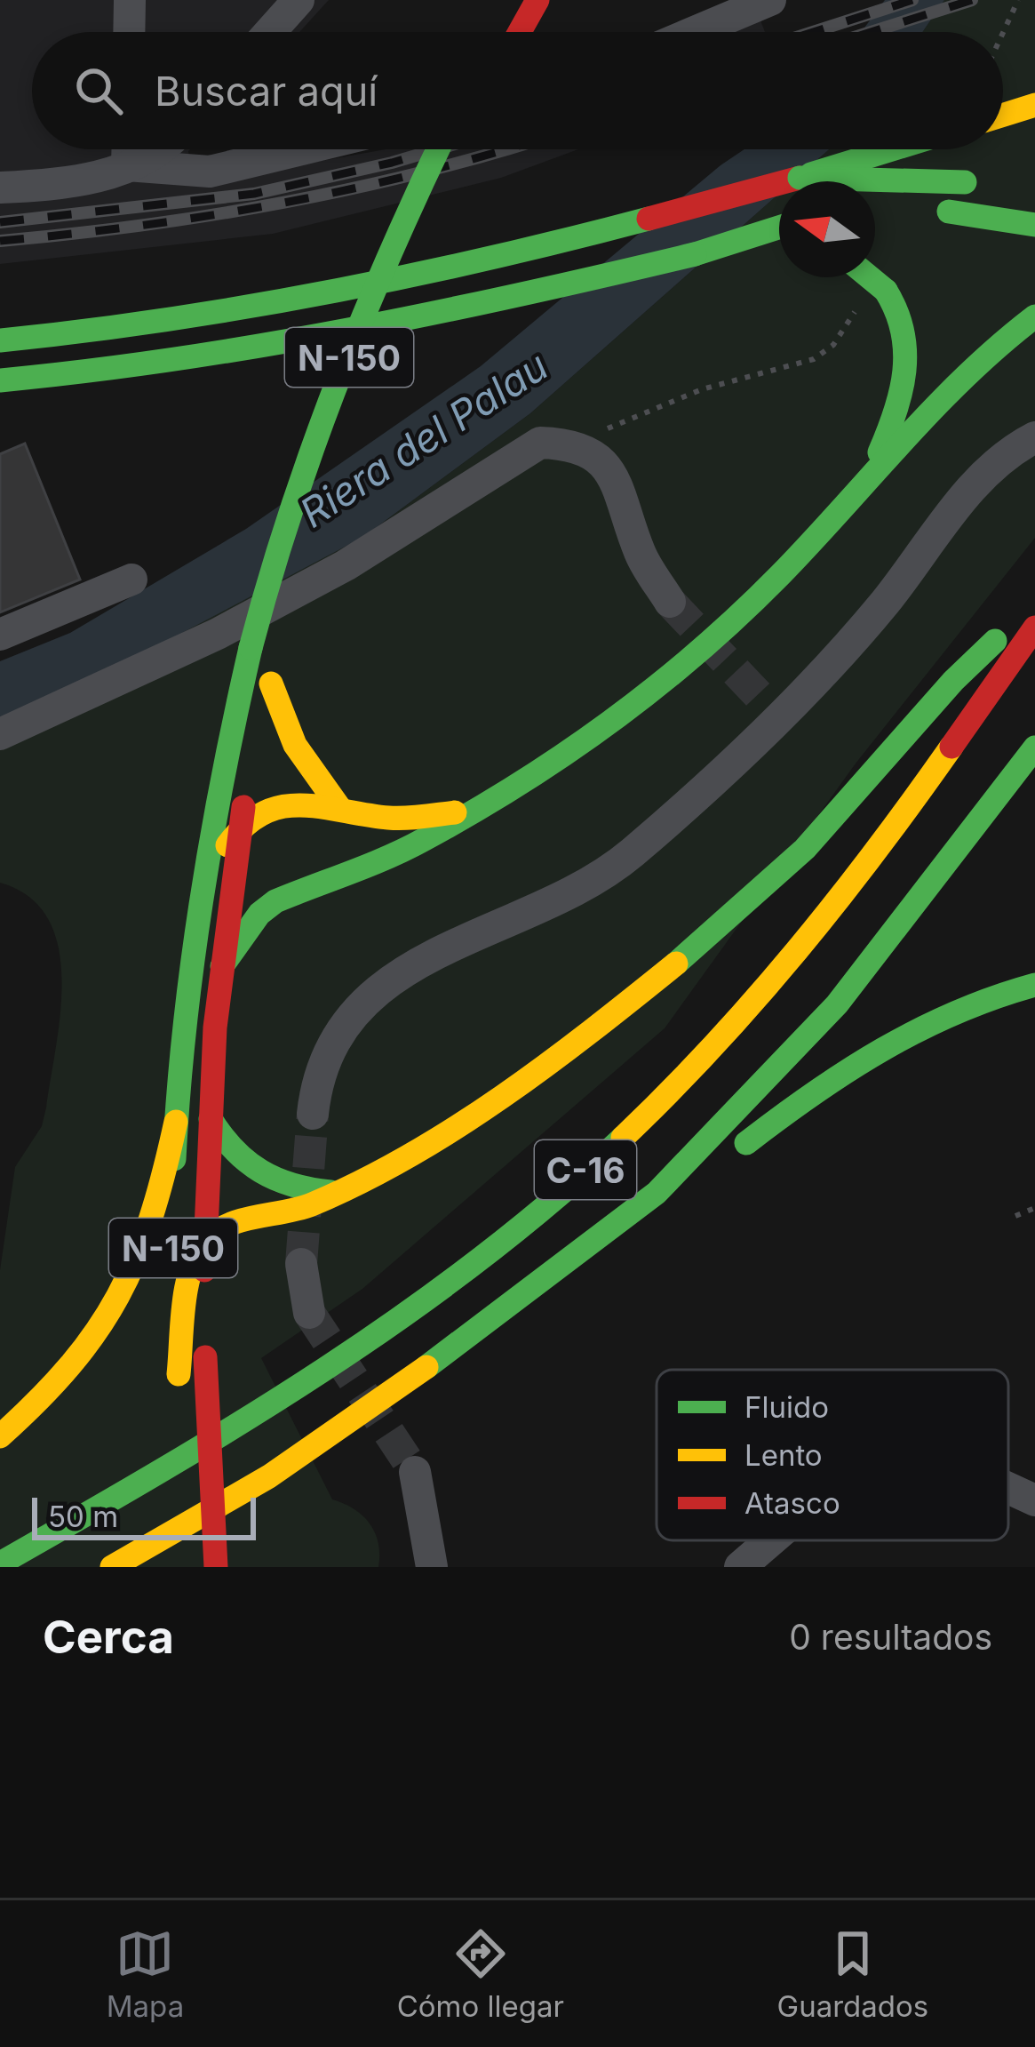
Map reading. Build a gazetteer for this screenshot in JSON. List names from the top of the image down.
{
  "streets": {
    "main road": ["N-150", "C-16"]
  },
  "water": ["Riera del Palau"],
  "legend": ["Fluido", "Lento", "Atasco"],
  "scale_bar": "50 m",
  "north": "left",
  "page": {
    "search": "Buscar aquí",
    "scale": "50 m",
    "heading": ["Cerca", "0 resultados"],
    "nav": ["Mapa", "Cómo llegar", "Guardados"]
  }
}
